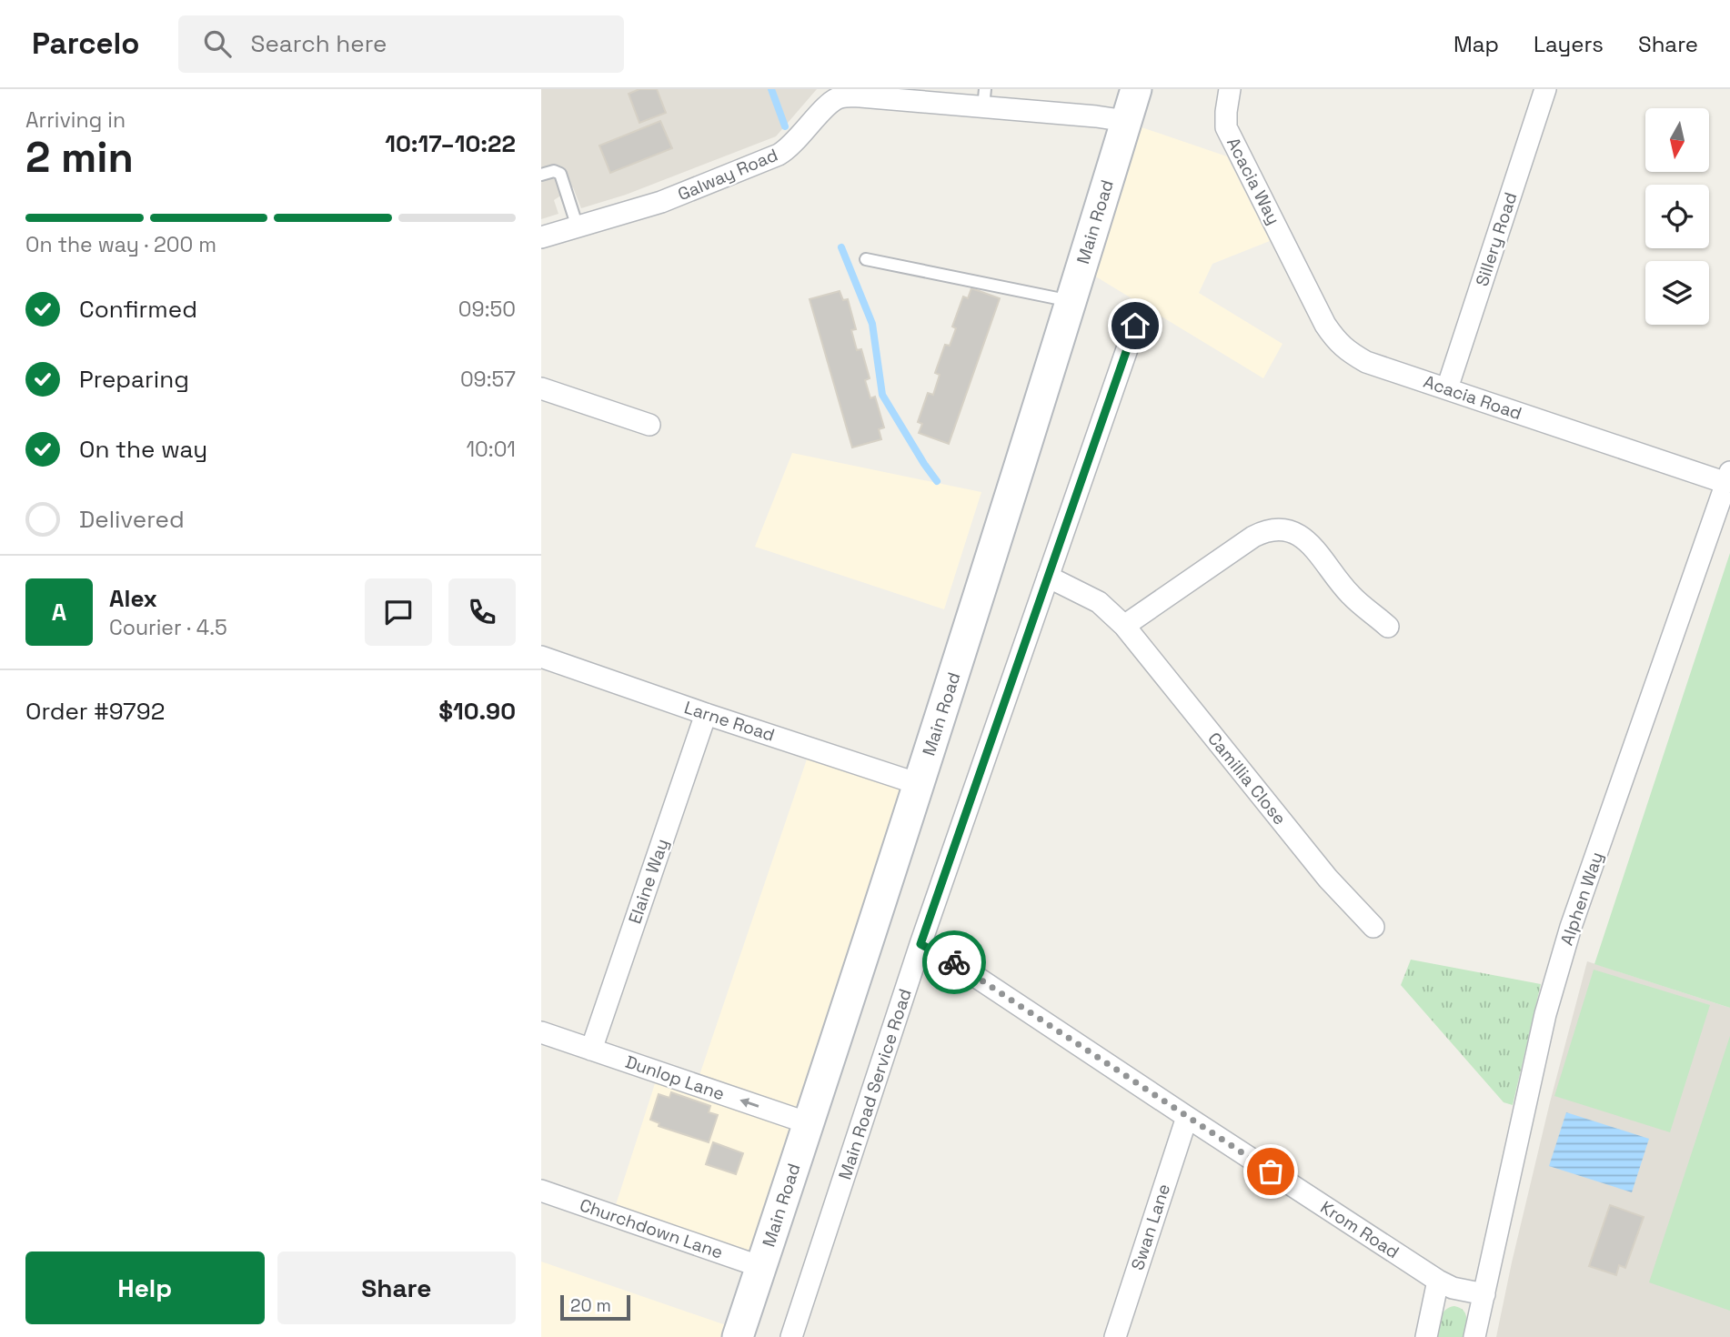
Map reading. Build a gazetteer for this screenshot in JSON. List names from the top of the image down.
{
  "streets": {
    "main road": ["Main Road"],
    "street": [
      "Galway Road",
      "Acacia Way",
      "Sillery Road",
      "Acacia Road",
      "Larne Road",
      "Camillia Close",
      "Elaine Way",
      "Alphen Way",
      "Dunlop Lane",
      "Main Road Service Road",
      "Swan Lane",
      "Churchdown Lane",
      "Krom Road"
    ]
  },
  "crossings": [
    ["Galway Road", "Main Road"],
    ["Acacia Way", "Acacia Road"],
    ["Main Road", "Larne Road"],
    ["Main Road", "Dunlop Lane"],
    ["Main Road", "Churchdown Lane"],
    ["Sillery Road", "Acacia Road"],
    ["Acacia Road", "Alphen Way"],
    ["Larne Road", "Elaine Way"],
    ["Camillia Close", "Main Road Service Road"],
    ["Elaine Way", "Dunlop Lane"],
    ["Alphen Way", "Krom Road"],
    ["Main Road Service Road", "Krom Road"],
    ["Swan Lane", "Krom Road"]
  ],
  "one_way": ["Dunlop Lane"],
  "scale_bar": "20 m",
  "north": "bottom",
  "page": {
    "header": "Parcelo",
    "search": "Search here",
    "nav": ["Map", "Layers", "Share"],
    "heading": ["2 min", "Arriving in", "10:17–10:22"],
    "panel": [
      "Alex",
      "Courier · 4.5",
      "Order #9792",
      "$10.90"
    ],
    "bar": "On the way · 200 m",
    "list": [
      ["Confirmed", "09:50"],
      ["Preparing", "09:57"],
      ["On the way", "10:01"],
      "Delivered"
    ],
    "round": "A",
    "buttons": ["Help", "Share"],
    "scale": "20 m"
  }
}
